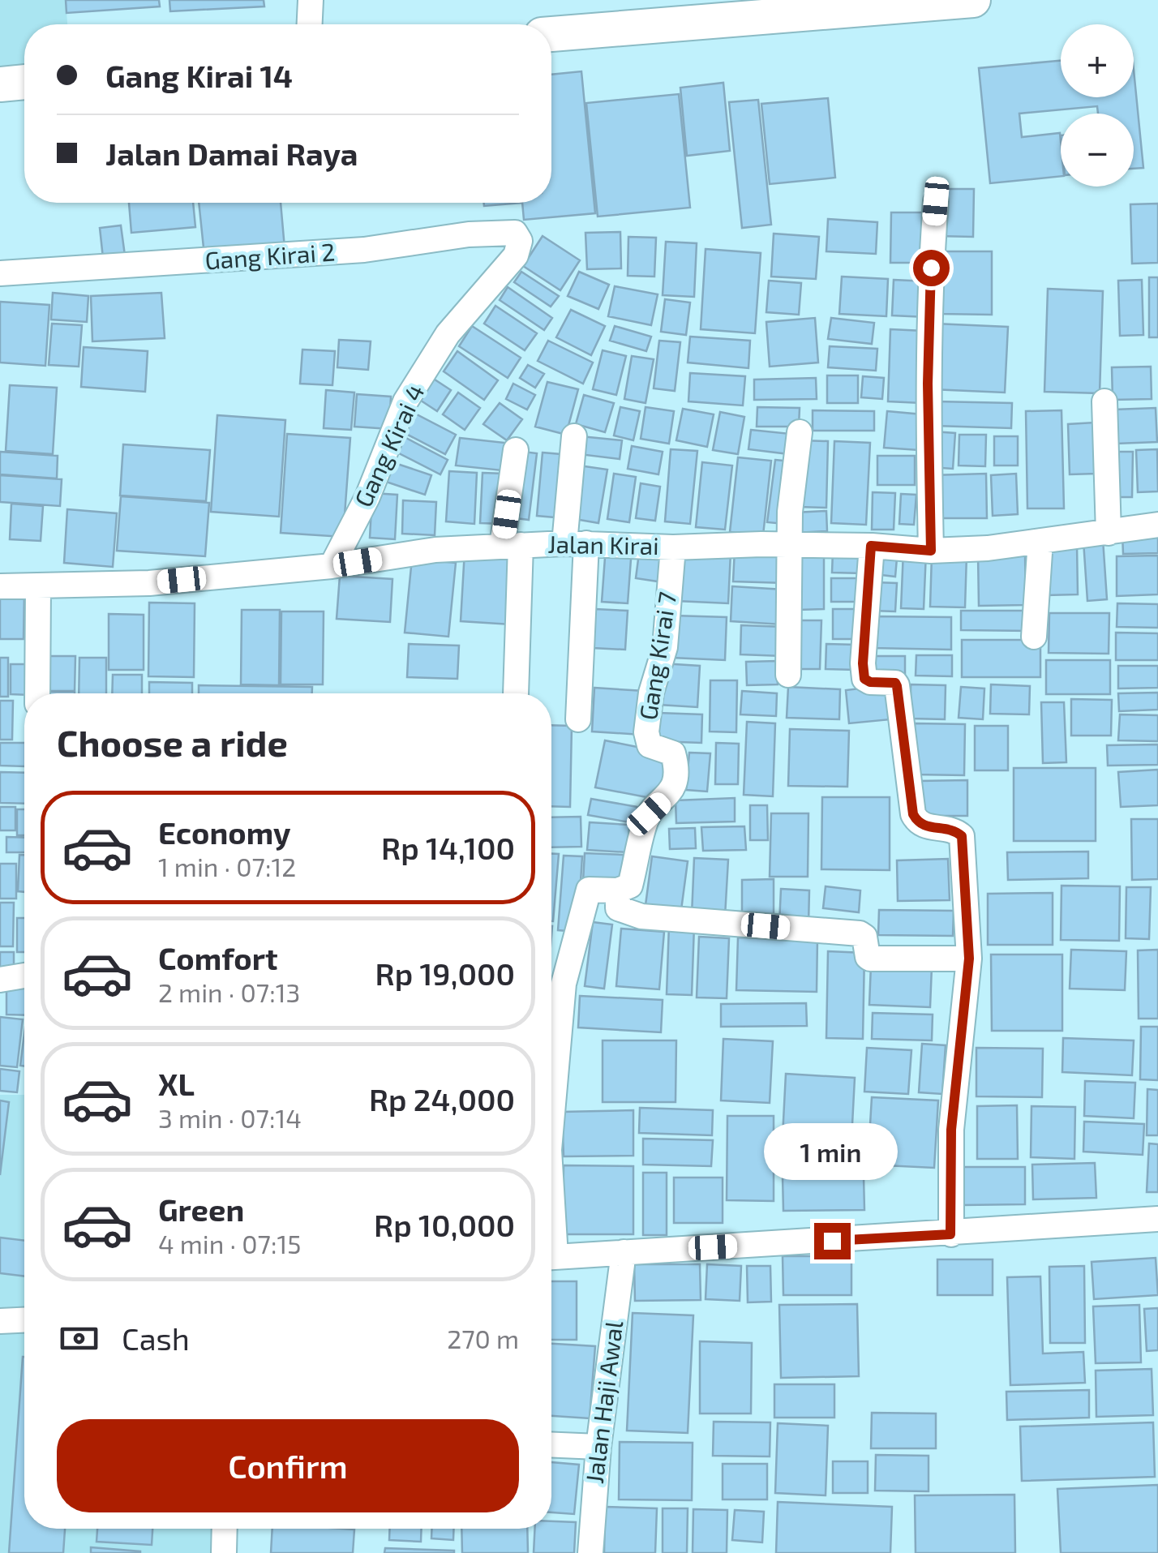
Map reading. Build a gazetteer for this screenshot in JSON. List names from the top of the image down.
{
  "streets": {
    "street": [
      "Gang Kirai 2",
      "Gang Kirai 4",
      "Jalan Kirai",
      "Gang Kirai 7",
      "Jalan Haji Awal"
    ]
  },
  "crossings": [
    ["Gang Kirai 2", "Gang Kirai 4"],
    ["Gang Kirai 4", "Jalan Kirai"],
    ["Jalan Kirai", "Gang Kirai 7"]
  ],
  "page": {
    "map_buttons": ["+", "−"],
    "banner": ["Gang Kirai 14", "Jalan Damai Raya"],
    "heading": "Choose a ride",
    "list": [
      {
        "name": "Economy",
        "note": "1 min · 07:12",
        "value": "Rp 14,100"
      },
      {
        "name": "Comfort",
        "note": "2 min · 07:13",
        "value": "Rp 19,000"
      },
      {
        "name": "XL",
        "note": "3 min · 07:14",
        "value": "Rp 24,000"
      },
      {
        "name": "Green",
        "note": "4 min · 07:15",
        "value": "Rp 10,000"
      }
    ],
    "bubble": "1 min",
    "pay": ["Cash", "270 m"],
    "buttons": "Confirm"
  }
}
